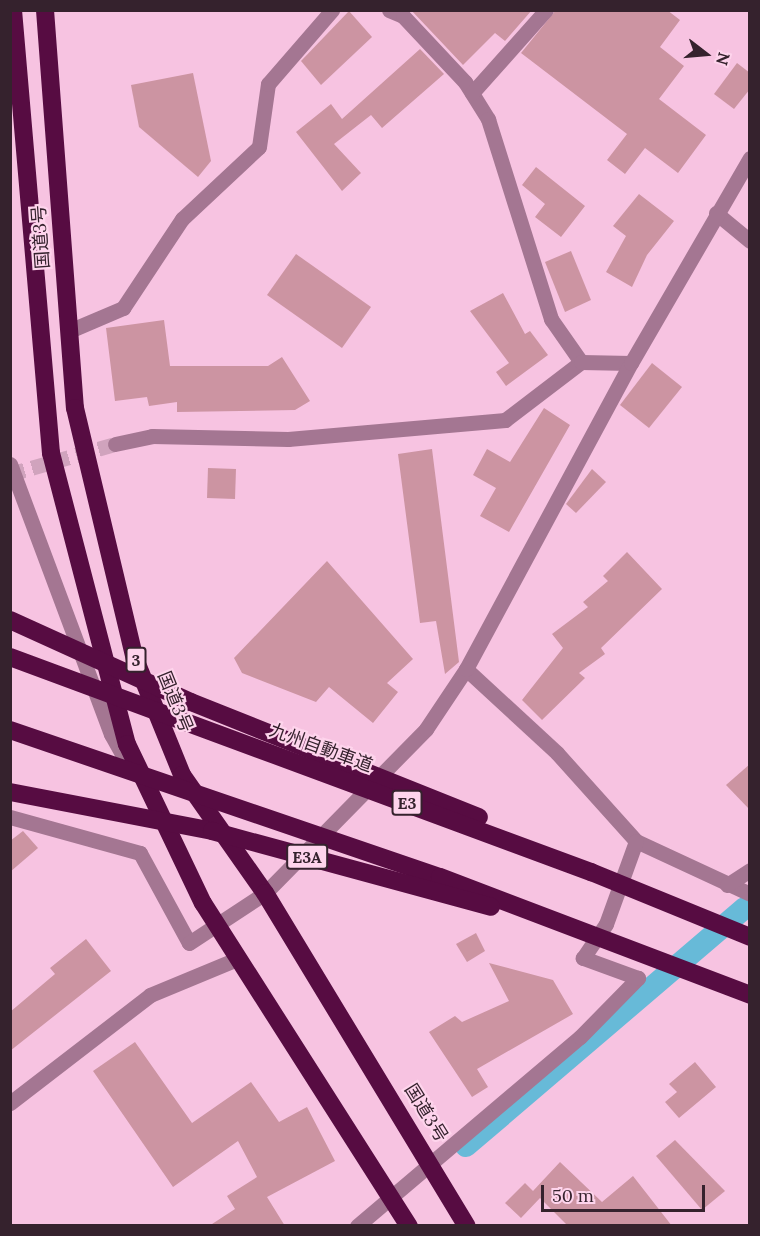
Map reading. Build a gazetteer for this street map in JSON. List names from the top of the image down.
{
  "streets": {
    "highway": [
      "国道3号",
      "3",
      "九州自動車道",
      "E3",
      "E3A"
    ]
  },
  "scale_bar": "50 m",
  "north": "right"
}
